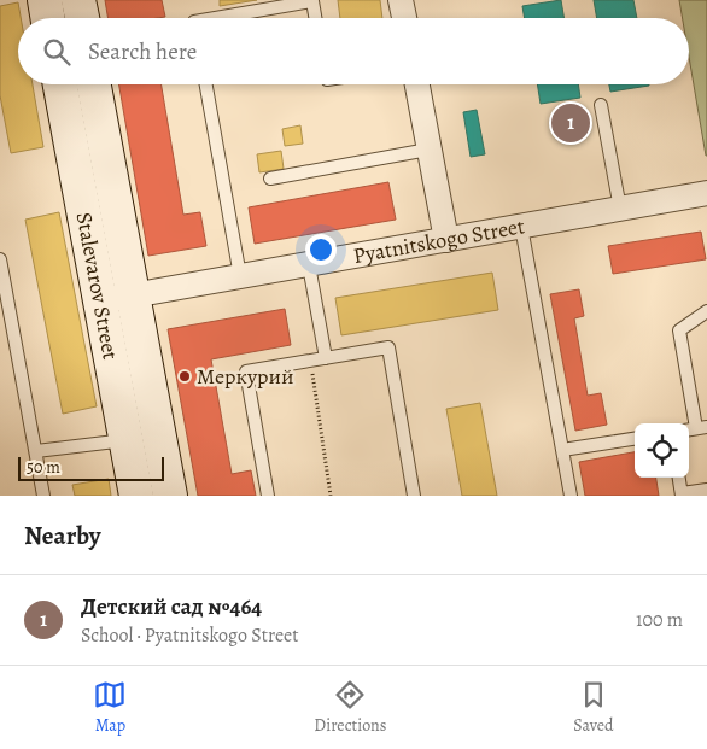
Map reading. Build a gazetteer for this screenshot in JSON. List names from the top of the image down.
{
  "streets": {
    "street": ["Pyatnitskogo Street", "Stalevarov Street"]
  },
  "crossings": [
    ["Pyatnitskogo Street", "Stalevarov Street"]
  ],
  "places": ["Меркурий"],
  "scale_bar": "50 m",
  "page": {
    "search": "Search here",
    "pins": "1",
    "scale": "50 m",
    "heading": "Nearby",
    "list": [
      {
        "mark": "1",
        "name": "Детский сад №464",
        "note": "School · Pyatnitskogo Street",
        "value": "100 m"
      }
    ],
    "nav": ["Map", "Directions", "Saved"]
  }
}
